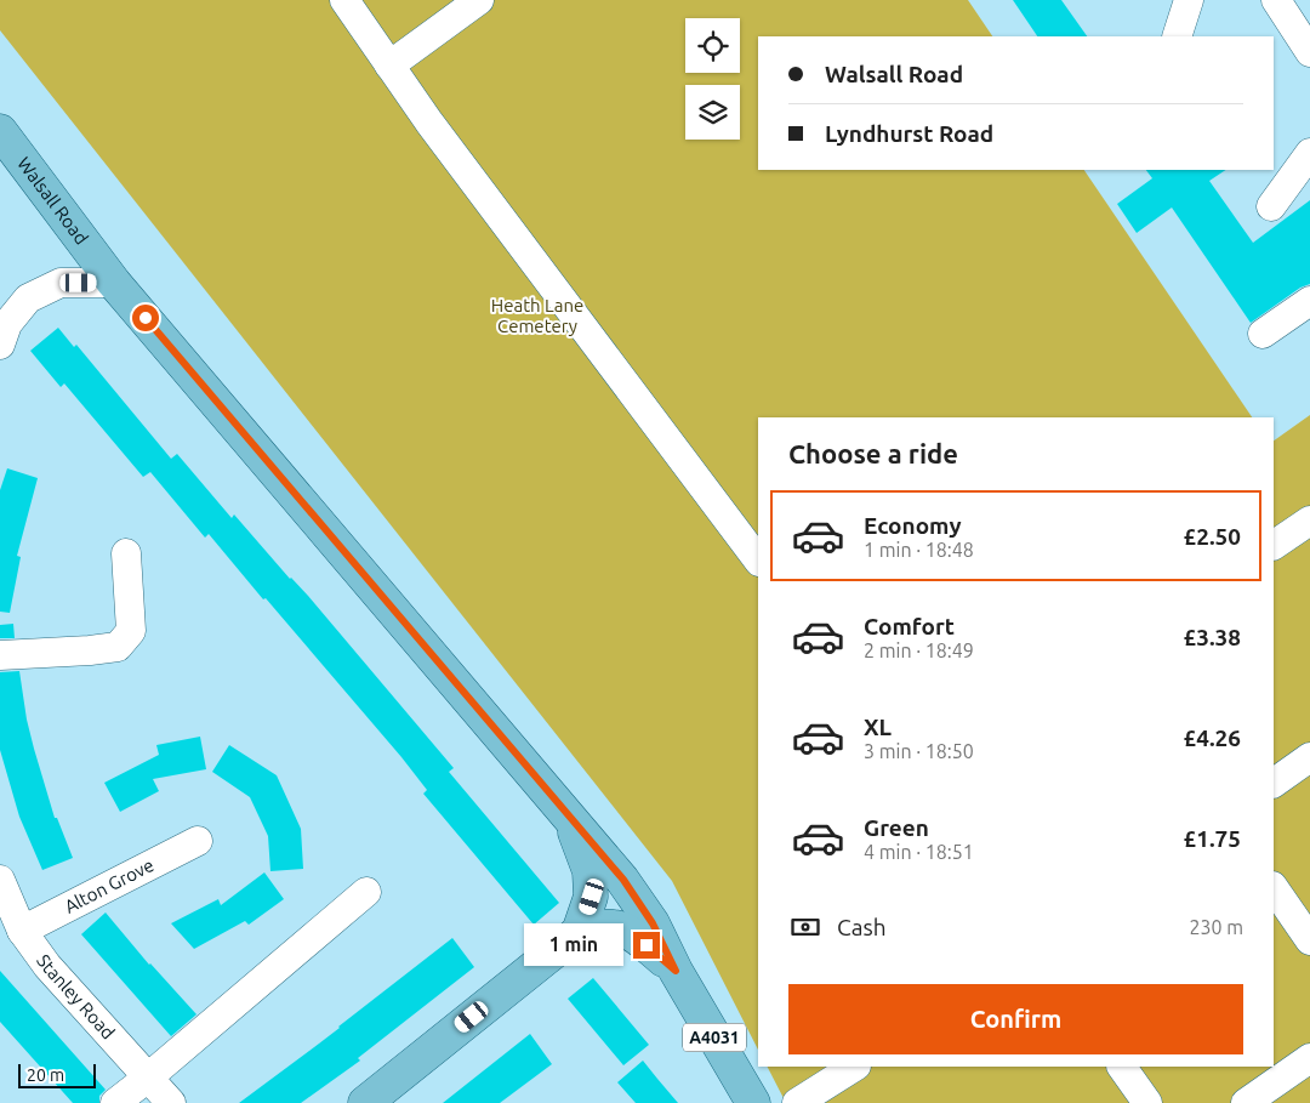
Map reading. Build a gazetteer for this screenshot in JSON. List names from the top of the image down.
{
  "streets": {
    "main road": ["Walsall Road", "A4031"],
    "street": ["Alton Grove", "Stanley Road"]
  },
  "crossings": [
    ["Walsall Road", "A4031"],
    ["Alton Grove", "Stanley Road"]
  ],
  "parks": ["Heath Lane Cemetery"],
  "scale_bar": "20 m",
  "page": {
    "banner": ["Walsall Road", "Lyndhurst Road"],
    "heading": "Choose a ride",
    "list": [
      {
        "name": "Economy",
        "note": "1 min · 18:48",
        "value": "£2.50"
      },
      {
        "name": "Comfort",
        "note": "2 min · 18:49",
        "value": "£3.38"
      },
      {
        "name": "XL",
        "note": "3 min · 18:50",
        "value": "£4.26"
      },
      {
        "name": "Green",
        "note": "4 min · 18:51",
        "value": "£1.75"
      }
    ],
    "pay": ["Cash", "230 m"],
    "bubble": "1 min",
    "buttons": "Confirm",
    "scale": "20 m"
  }
}
